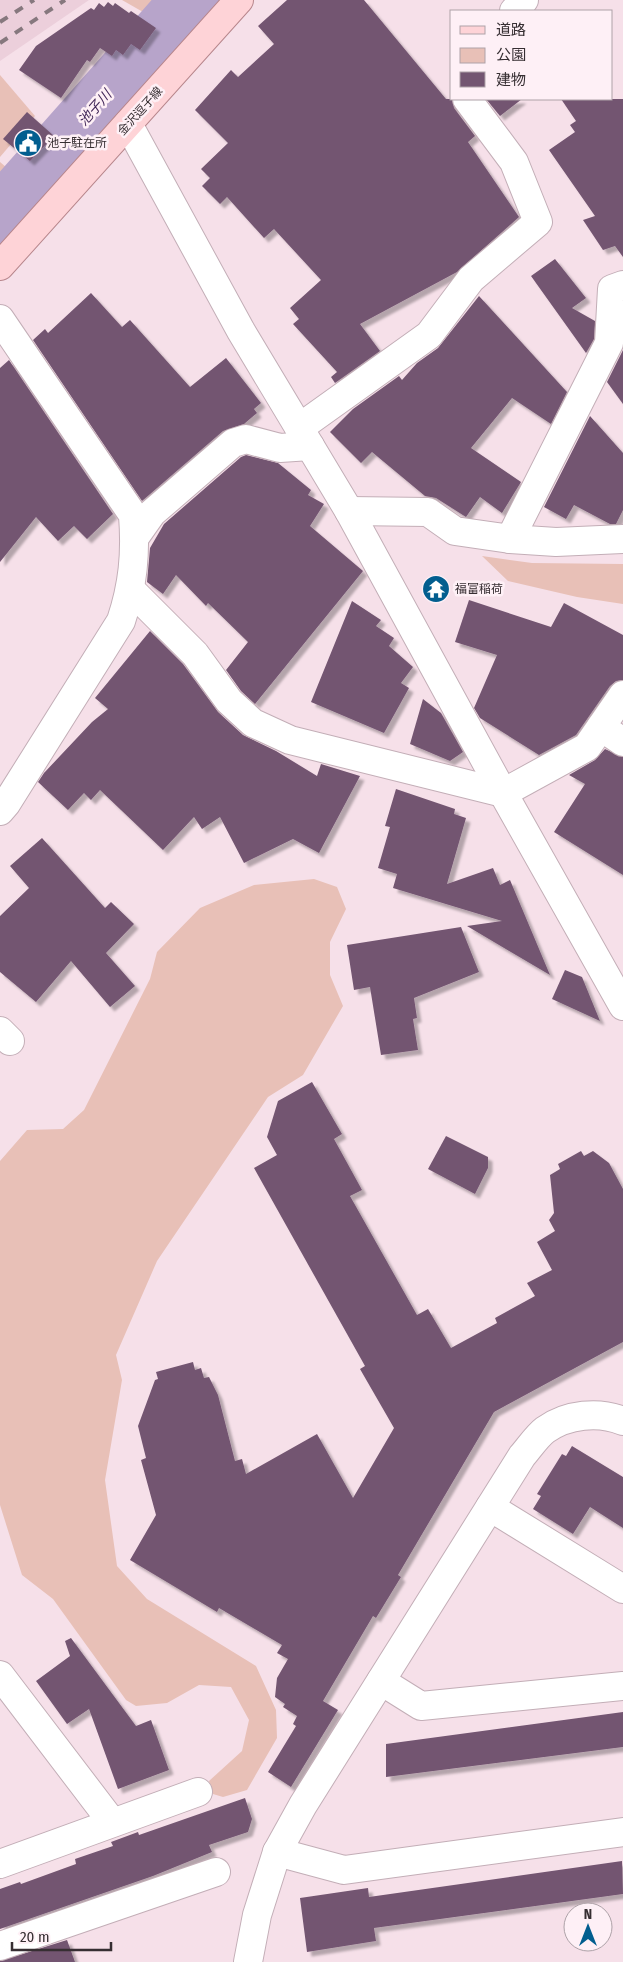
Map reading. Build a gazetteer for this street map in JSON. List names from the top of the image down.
{
  "streets": {
    "main road": ["金沢逗子線"]
  },
  "water": ["池子川"],
  "places": {
    "public building": ["池子駐在所"],
    "temple": ["福富稲荷"]
  },
  "legend": ["道路", "公園", "建物"],
  "scale_bar": "20 m",
  "north": "top"
}
